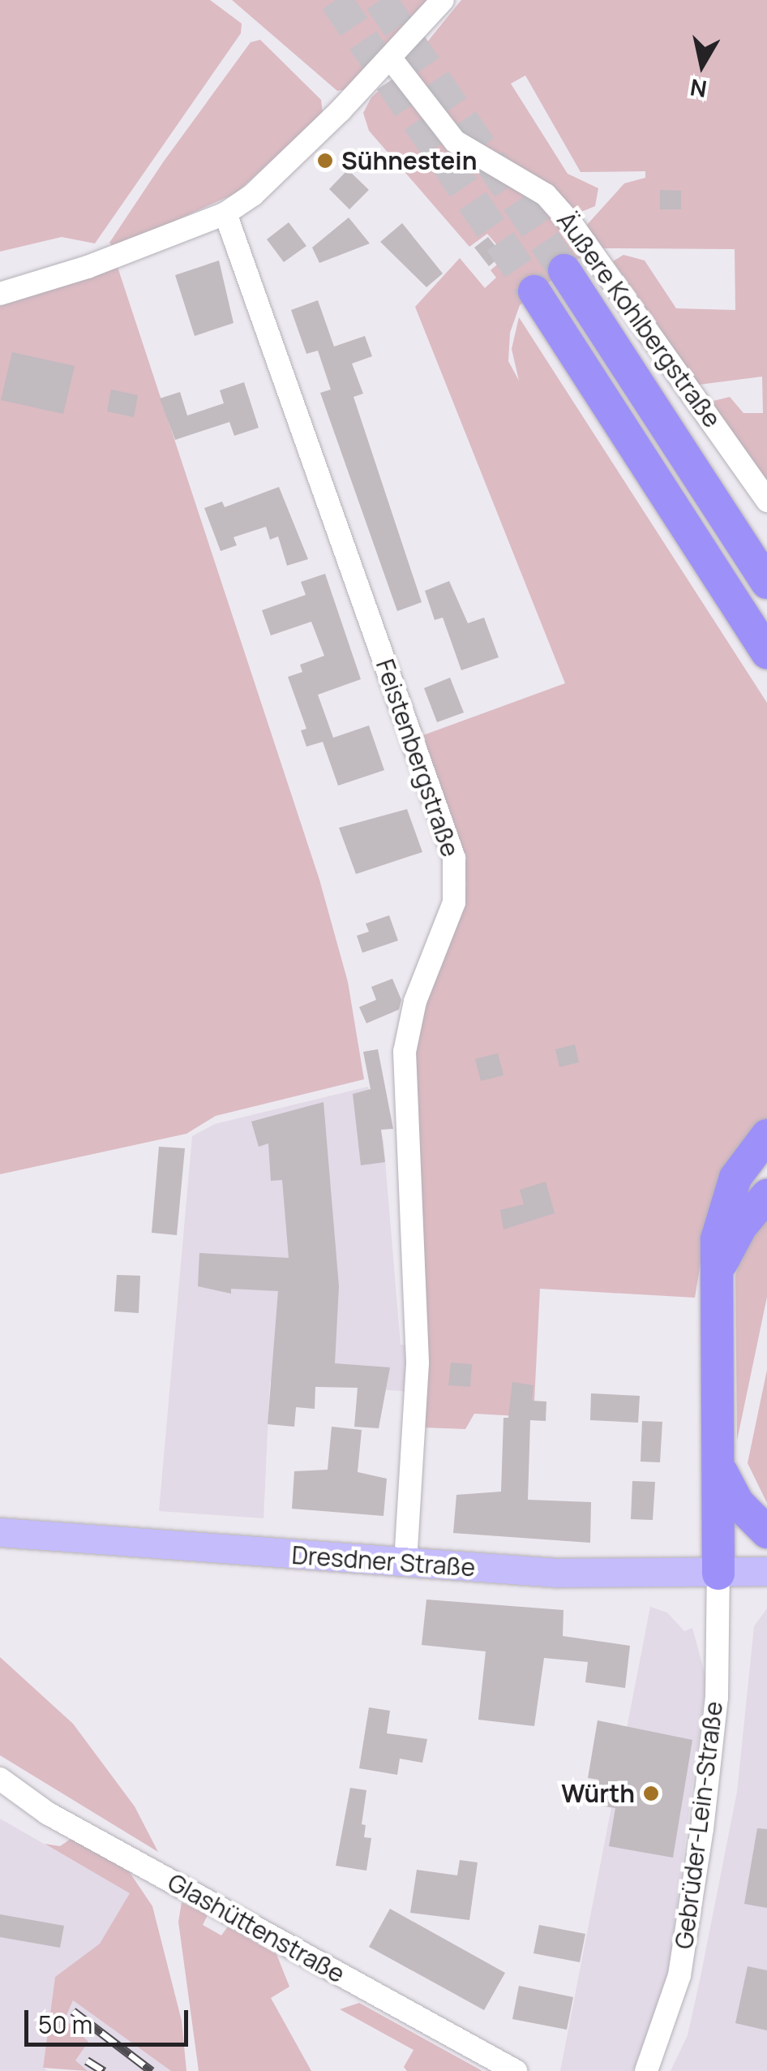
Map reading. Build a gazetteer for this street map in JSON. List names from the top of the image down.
{
  "streets": {
    "main road": ["Dresdner Straße"],
    "street": [
      "Äußere Kohlbergstraße",
      "Feistenbergstraße",
      "Gebrüder-Lein-Straße",
      "Glashüttenstraße"
    ]
  },
  "crossings": [
    ["Feistenbergstraße", "Dresdner Straße"],
    ["Dresdner Straße", "Gebrüder-Lein-Straße"]
  ],
  "places": ["Sühnestein", "Würth"],
  "scale_bar": "50 m",
  "north": "bottom"
}
